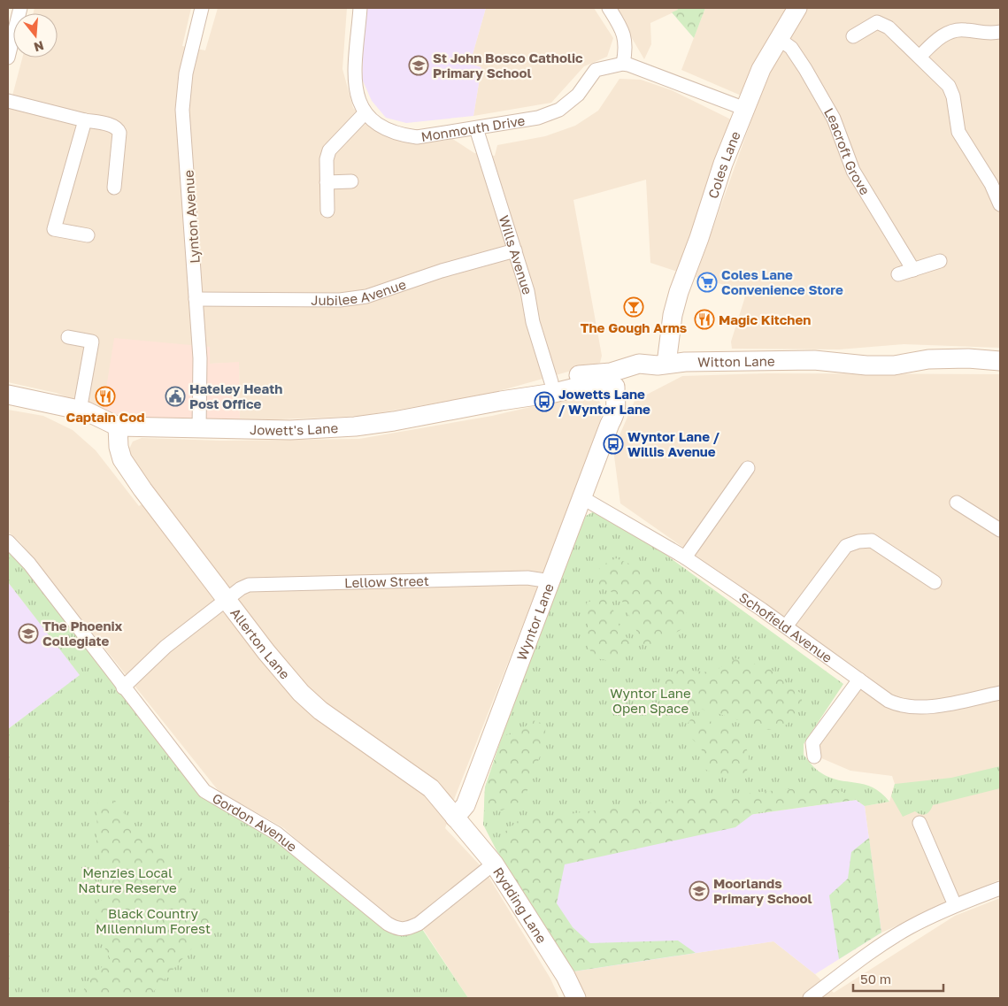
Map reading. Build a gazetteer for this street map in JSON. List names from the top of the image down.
{
  "streets": {
    "street": [
      "Monmouth Drive",
      "Leacroft Grove",
      "Coles Lane",
      "Lynton Avenue",
      "Wills Avenue",
      "Jubilee Avenue",
      "Witton Lane",
      "Jowett's Lane",
      "Lellow Street",
      "Wyntor Lane",
      "Schofield Avenue",
      "Allerton Lane",
      "Gordon Avenue",
      "Rydding Lane"
    ]
  },
  "crossings": [
    ["Monmouth Drive", "Wills Avenue"],
    ["Leacroft Grove", "Coles Lane"],
    ["Coles Lane", "Witton Lane"],
    ["Lynton Avenue", "Jubilee Avenue"],
    ["Lynton Avenue", "Jowett's Lane"],
    ["Wills Avenue", "Jubilee Avenue"],
    ["Wills Avenue", "Jowett's Lane"],
    ["Witton Lane", "Jowett's Lane"],
    ["Witton Lane", "Wyntor Lane"],
    ["Jowett's Lane", "Wyntor Lane"],
    ["Jowett's Lane", "Allerton Lane"],
    ["Lellow Street", "Wyntor Lane"],
    ["Lellow Street", "Allerton Lane"],
    ["Lellow Street", "Gordon Avenue"],
    ["Wyntor Lane", "Schofield Avenue"],
    ["Wyntor Lane", "Allerton Lane"],
    ["Wyntor Lane", "Rydding Lane"],
    ["Allerton Lane", "Rydding Lane"],
    ["Gordon Avenue", "Rydding Lane"]
  ],
  "parks": ["Wyntor Lane Open Space", "Menzies Local Nature Reserve", "Black Country Millennium Forest"],
  "places": {
    "school or university": ["St John Bosco Catholic Primary School", "The Phoenix Collegiate", "Moorlands Primary School"],
    "supermarket": ["Coles Lane Convenience Store"],
    "bar": ["The Gough Arms"],
    "restaurant": ["Magic Kitchen", "Captain Cod"],
    "public building": ["Hateley Heath Post Office"],
    "bus stop": ["Jowetts Lane / Wyntor Lane", "Wyntor Lane / Willis Avenue"]
  },
  "scale_bar": "50 m",
  "north": "bottom"
}
